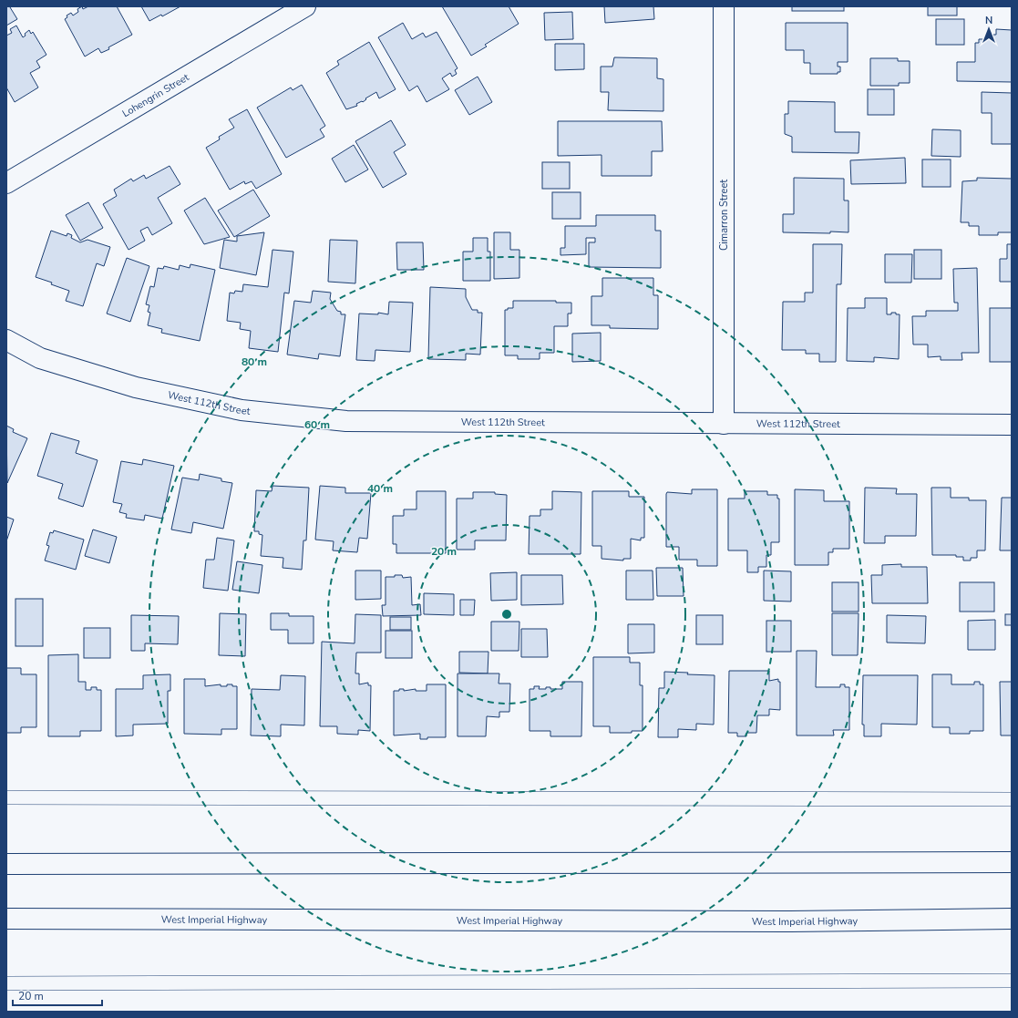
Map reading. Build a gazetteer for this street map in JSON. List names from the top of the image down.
{
  "streets": {
    "main road": [
      "Lohengrin Street",
      "Cimarron Street",
      "West 112th Street",
      "West Imperial Highway"
    ]
  },
  "crossings": [
    ["Cimarron Street", "West 112th Street"]
  ],
  "scale_bar": "20 m",
  "north": "top",
  "rings": [
    "80 m",
    "60 m",
    "40 m",
    "20 m"
  ]
}
